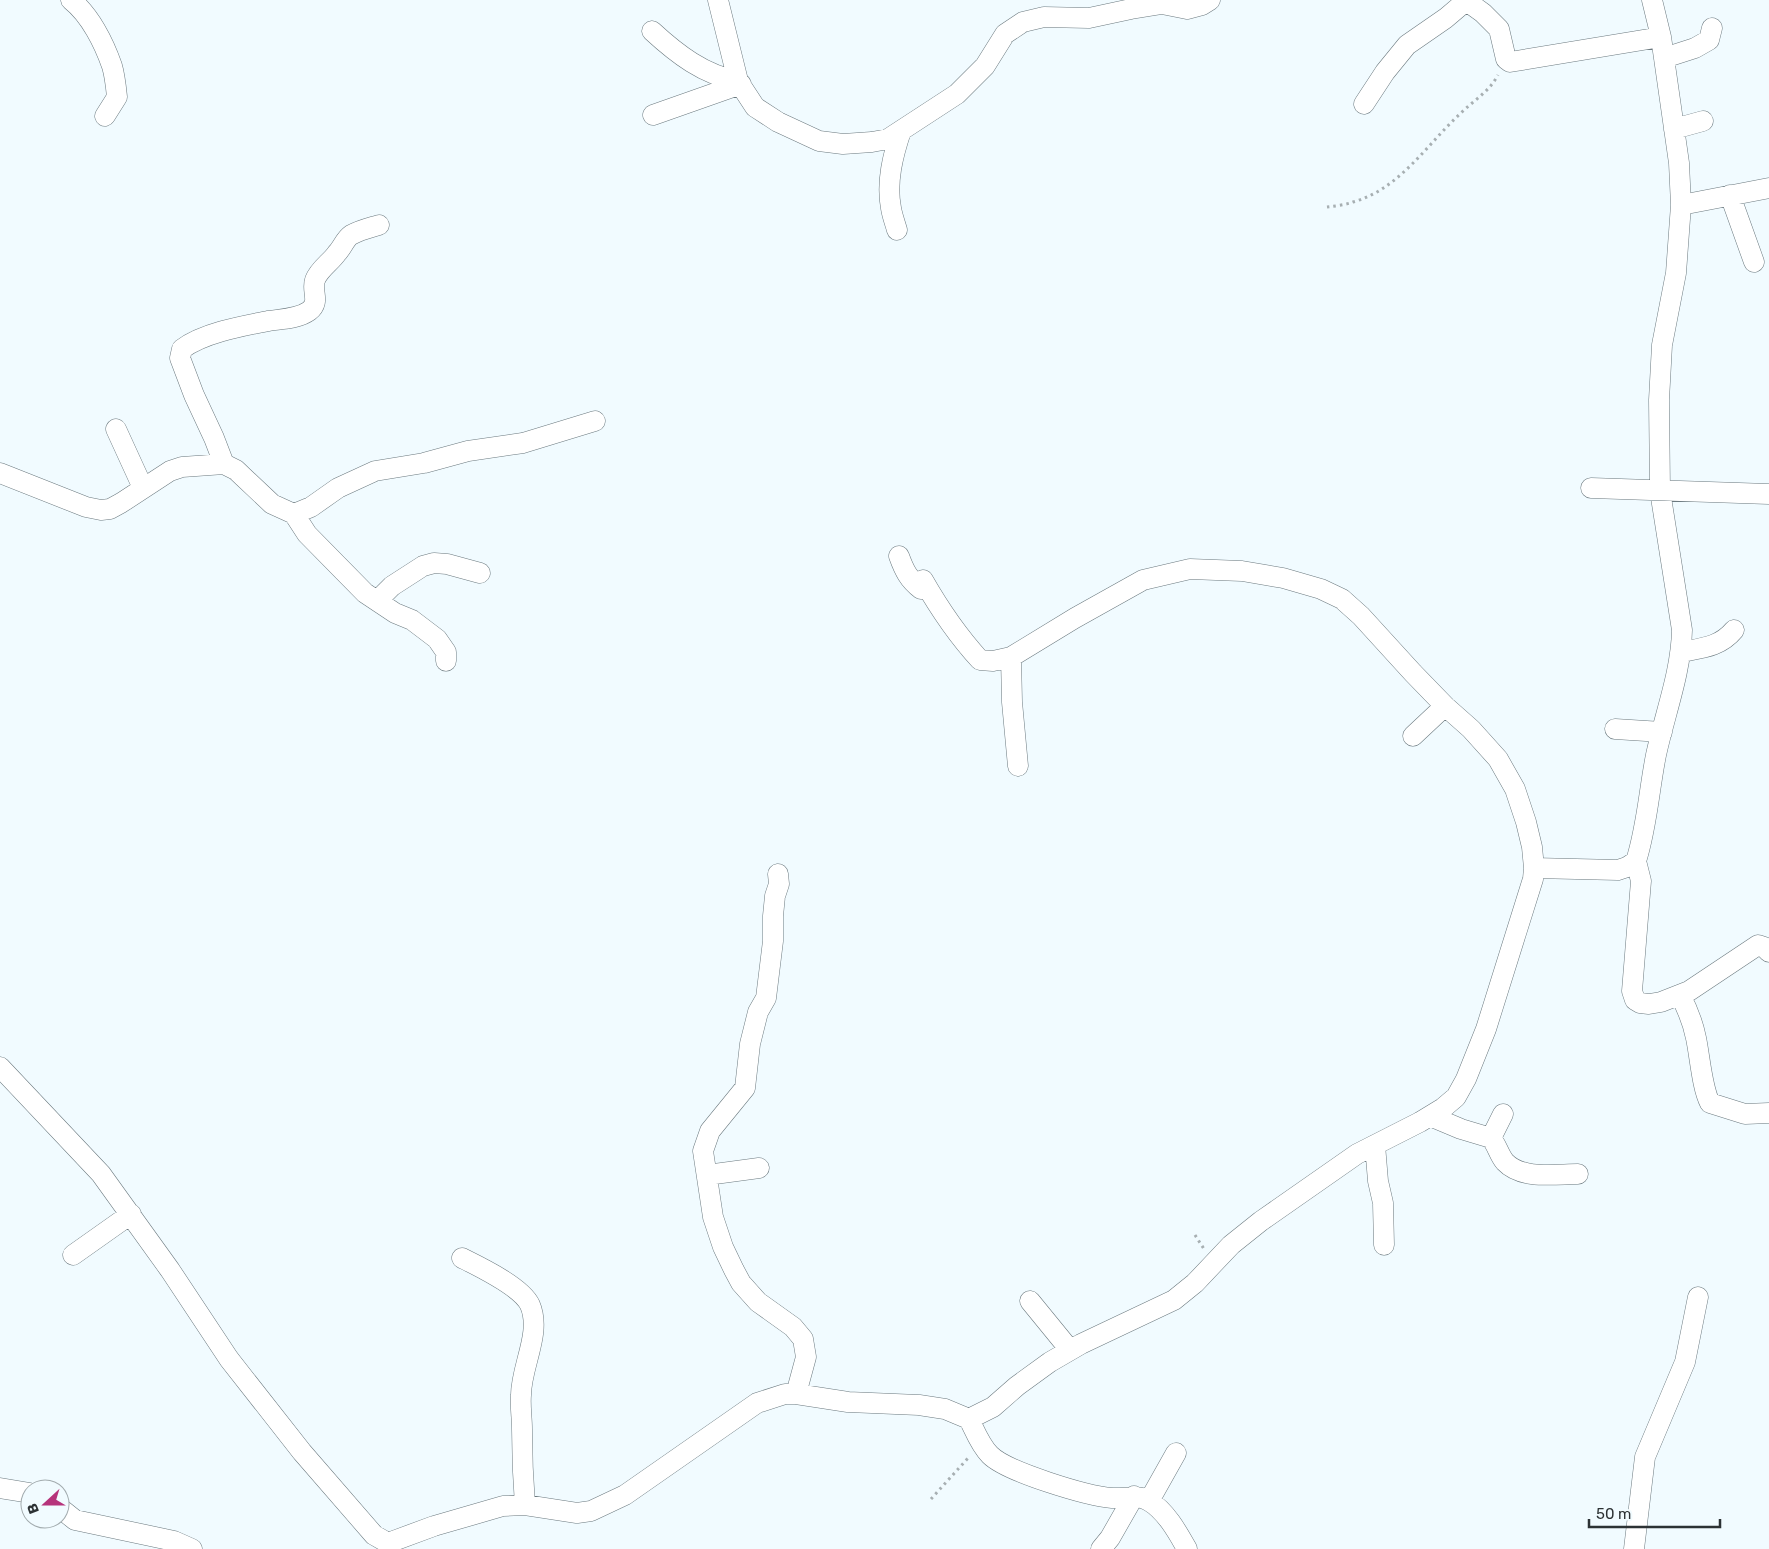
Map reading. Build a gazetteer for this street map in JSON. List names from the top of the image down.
{
  "scale_bar": "50 m",
  "north": "left"
}
